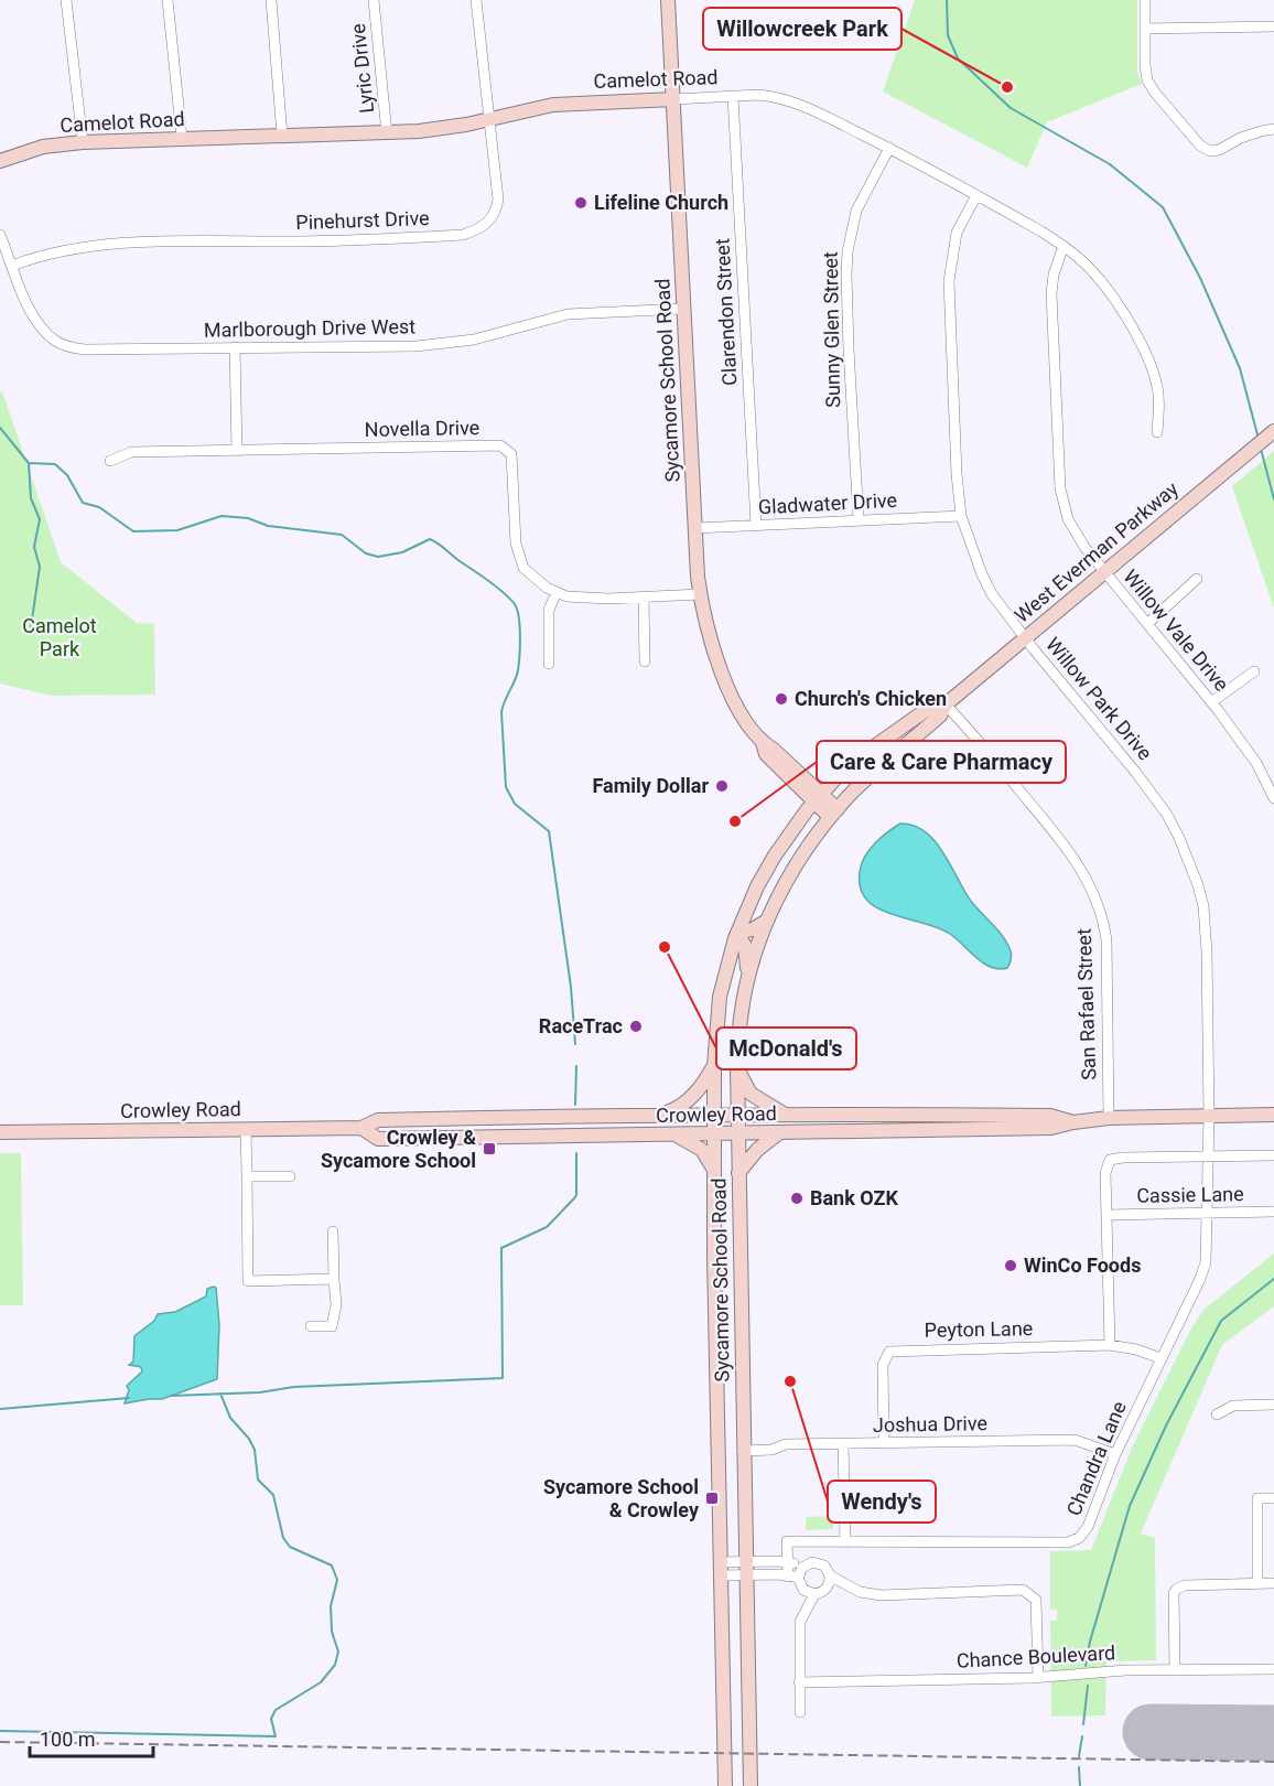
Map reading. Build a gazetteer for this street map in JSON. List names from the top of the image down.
{
  "streets": {
    "main road": [
      "Camelot Road",
      "Sycamore School Road",
      "West Everman Parkway",
      "Crowley Road"
    ],
    "street": [
      "Lyric Drive",
      "Pinehurst Drive",
      "Clarendon Street",
      "Marlborough Drive West",
      "Sunny Glen Street",
      "Novella Drive",
      "Gladwater Drive",
      "Willow Vale Drive",
      "Willow Park Drive",
      "San Rafael Street",
      "Cassie Lane",
      "Peyton Lane",
      "Joshua Drive",
      "Chandra Lane",
      "Chance Boulevard"
    ]
  },
  "crossings": [
    ["Lyric Drive", "Camelot Road"],
    ["Camelot Road", "Pinehurst Drive"],
    ["Camelot Road", "Clarendon Street"],
    ["Camelot Road", "Sunny Glen Street"],
    ["Camelot Road", "Sycamore School Road"],
    ["Camelot Road", "Willow Vale Drive"],
    ["Camelot Road", "Willow Park Drive"],
    ["Pinehurst Drive", "Marlborough Drive West"],
    ["Clarendon Street", "Gladwater Drive"],
    ["Marlborough Drive West", "Sycamore School Road"],
    ["Sunny Glen Street", "Gladwater Drive"],
    ["Sycamore School Road", "Novella Drive"],
    ["Sycamore School Road", "Gladwater Drive"],
    ["Sycamore School Road", "West Everman Parkway"],
    ["Sycamore School Road", "Crowley Road"],
    ["Sycamore School Road", "Joshua Drive"],
    ["Gladwater Drive", "Willow Park Drive"],
    ["West Everman Parkway", "Willow Vale Drive"],
    ["West Everman Parkway", "Willow Park Drive"],
    ["West Everman Parkway", "San Rafael Street"],
    ["Willow Park Drive", "Crowley Road"],
    ["Willow Park Drive", "Chandra Lane"],
    ["San Rafael Street", "Crowley Road"],
    ["Crowley Road", "Chandra Lane"],
    ["Cassie Lane", "Chandra Lane"],
    ["Peyton Lane", "Joshua Drive"],
    ["Peyton Lane", "Chandra Lane"],
    ["Joshua Drive", "Chandra Lane"]
  ],
  "parks": ["Camelot Park"],
  "places": {
    "other": [
      "Willowcreek Park",
      "Lifeline Church",
      "Church's Chicken",
      "Family Dollar",
      "Care & Care Pharmacy",
      "McDonald's",
      "RaceTrac",
      "Bank OZK",
      "WinCo Foods",
      "Wendy's"
    ],
    "transit": ["Crowley & Sycamore School", "Sycamore School & Crowley"]
  },
  "scale_bar": "100 m"
}
